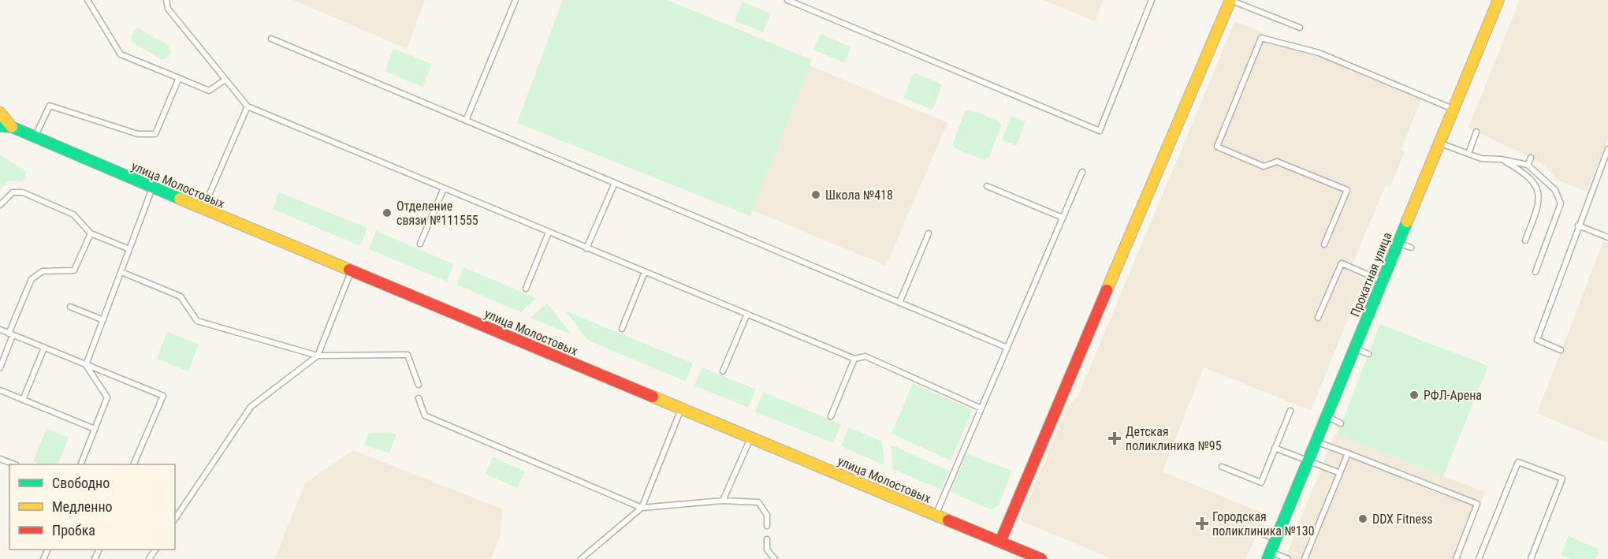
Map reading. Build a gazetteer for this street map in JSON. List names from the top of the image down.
{
  "streets": {
    "street": ["улица Молостовых", "Прокатная улица"]
  },
  "places": {
    "other": [
      "Школа №418",
      "Отделение связи №111555",
      "РФЛ-Арена",
      "DDX Fitness"
    ],
    "health": ["Детская поликлиника №95", "Городская поликлиника №130"]
  },
  "legend": ["Свободно", "Медленно", "Пробка"]
}
